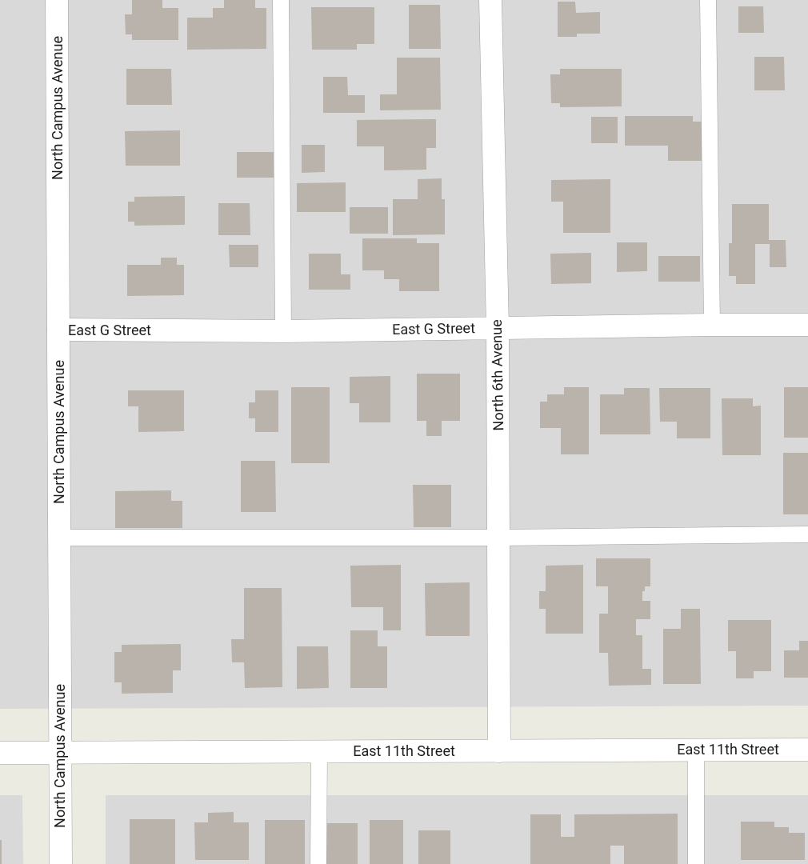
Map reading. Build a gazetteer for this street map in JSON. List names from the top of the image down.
{
  "streets": {
    "street": [
      "North Campus Avenue",
      "East G Street",
      "North 6th Avenue",
      "East 11th Street"
    ]
  },
  "crossings": [
    ["North Campus Avenue", "East G Street"],
    ["North Campus Avenue", "East 11th Street"],
    ["East G Street", "North 6th Avenue"],
    ["North 6th Avenue", "East 11th Street"]
  ]
}
